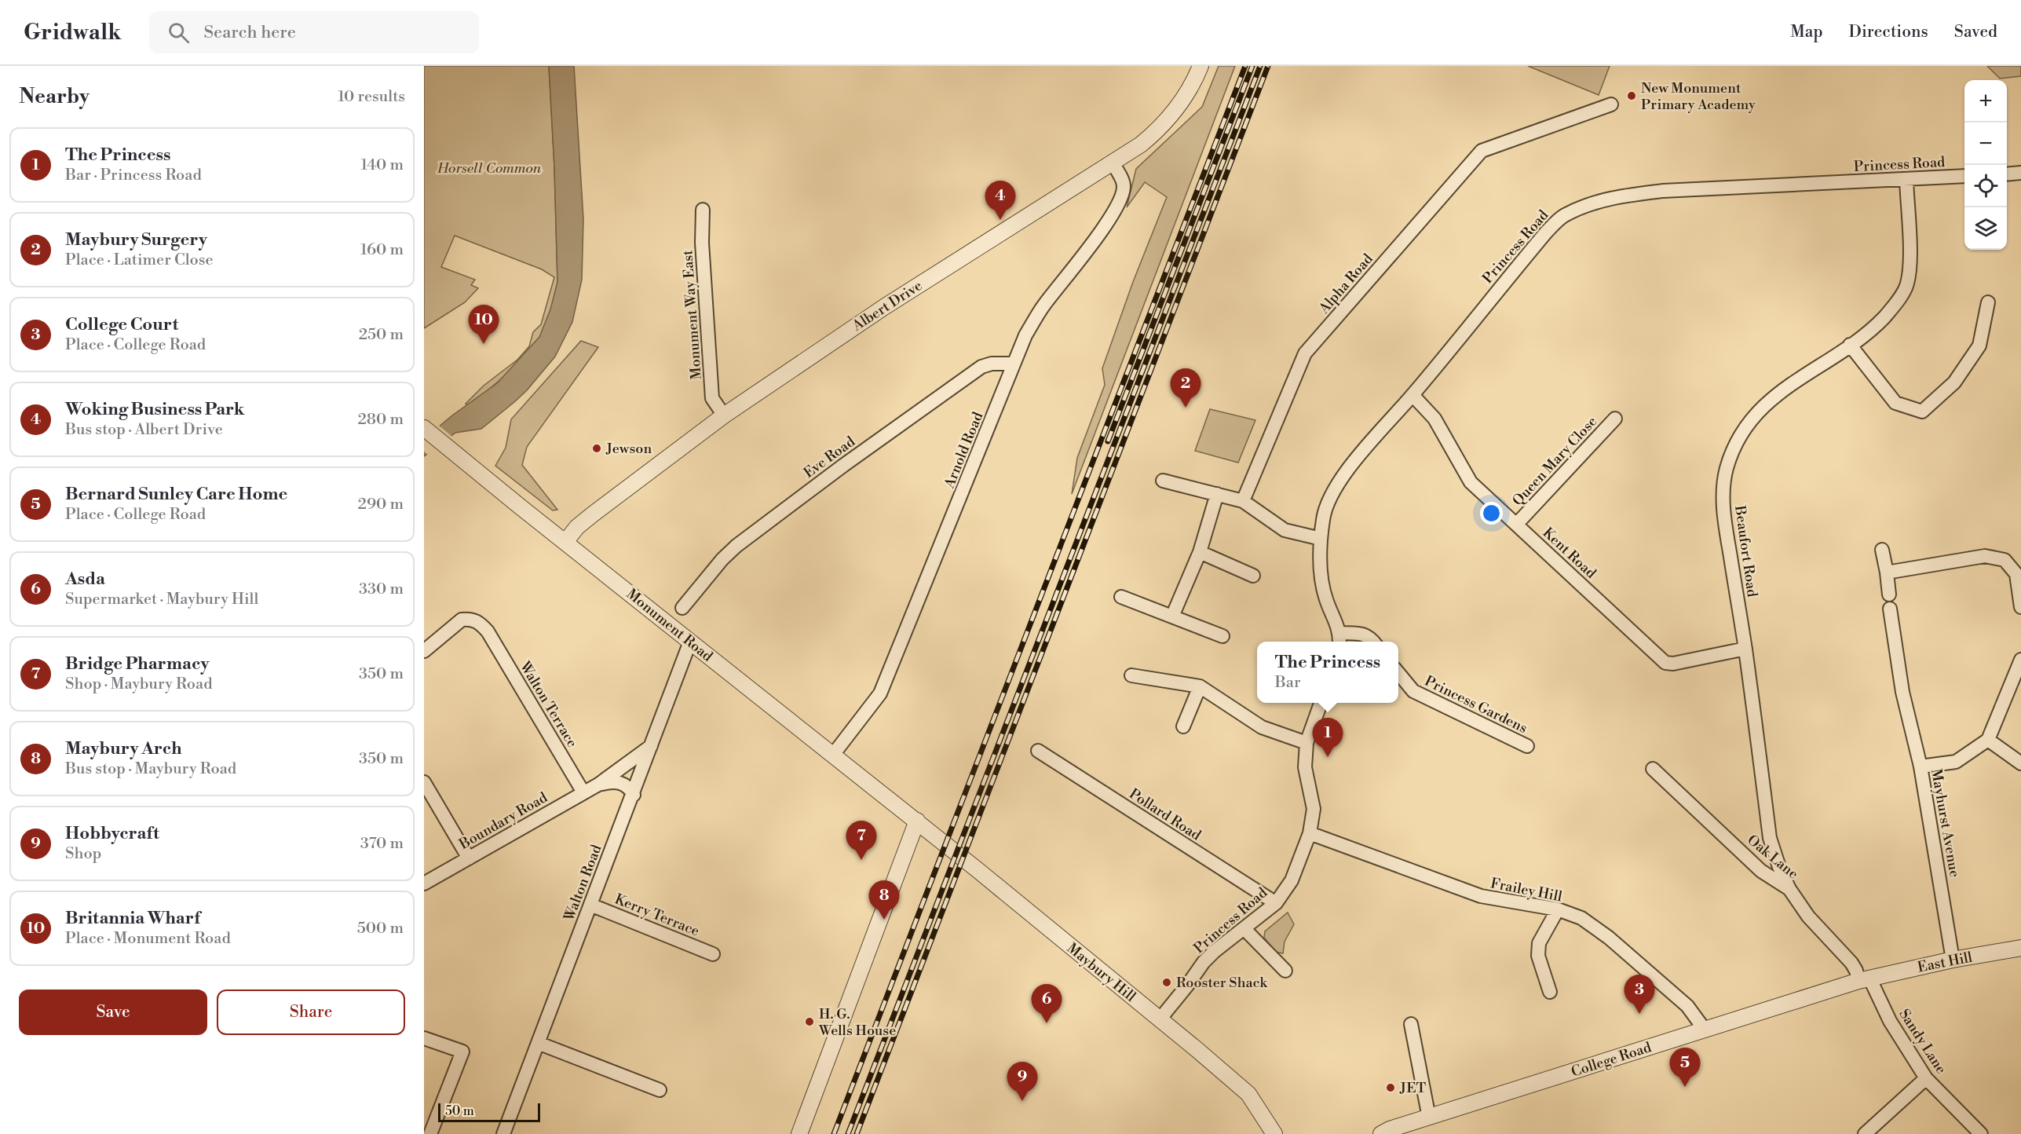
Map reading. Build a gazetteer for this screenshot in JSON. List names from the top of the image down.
{
  "streets": {
    "street": [
      "Princess Road",
      "Alpha Road",
      "Albert Drive",
      "Monument Way East",
      "Arnold Road",
      "Eve Road",
      "Queen Mary Close",
      "Beaufort Road",
      "Kent Road",
      "Monument Road",
      "Walton Terrace",
      "Princess Gardens",
      "Pollard Road",
      "Boundary Road",
      "Mayhurst Avenue",
      "Oak Lane",
      "Walton Road",
      "Frailey Hill",
      "Kerry Terrace",
      "East Hill",
      "Maybury Hill",
      "Sandy Lane",
      "College Road"
    ]
  },
  "crossings": [
    ["Princess Road", "Beaufort Road"],
    ["Princess Road", "Kent Road"],
    ["Princess Road", "Pollard Road"],
    ["Princess Road", "Frailey Hill"],
    ["Princess Road", "Maybury Hill"],
    ["Albert Drive", "Monument Way East"],
    ["Albert Drive", "Arnold Road"],
    ["Albert Drive", "Monument Road"],
    ["Arnold Road", "Eve Road"],
    ["Arnold Road", "Monument Road"],
    ["Queen Mary Close", "Kent Road"],
    ["Beaufort Road", "Kent Road"],
    ["Beaufort Road", "Oak Lane"],
    ["Monument Road", "Walton Road"],
    ["Monument Road", "Maybury Hill"],
    ["Walton Terrace", "Boundary Road"],
    ["Boundary Road", "Walton Road"],
    ["Mayhurst Avenue", "East Hill"],
    ["Oak Lane", "East Hill"],
    ["Oak Lane", "Sandy Lane"],
    ["Oak Lane", "College Road"],
    ["Walton Road", "Kerry Terrace"],
    ["Frailey Hill", "College Road"],
    ["East Hill", "Sandy Lane"],
    ["East Hill", "College Road"],
    ["Sandy Lane", "College Road"]
  ],
  "parks": ["Horsell Common"],
  "places": [
    "New Monument Primary Academy",
    "Jewson",
    "Rooster Shack",
    "H. G. Wells House",
    "JET"
  ],
  "scale_bar": "50 m",
  "page": {
    "header": "Gridwalk",
    "search": "Search here",
    "nav": ["Map", "Directions", "Saved"],
    "heading": ["Nearby", "10 results"],
    "map_buttons": ["+", "−"],
    "list": [
      {
        "mark": "1",
        "name": "The Princess",
        "note": "Bar · Princess Road",
        "value": "140 m"
      },
      {
        "mark": "2",
        "name": "Maybury Surgery",
        "note": "Place · Latimer Close",
        "value": "160 m"
      },
      {
        "mark": "3",
        "name": "College Court",
        "note": "Place · College Road",
        "value": "250 m"
      },
      {
        "mark": "4",
        "name": "Woking Business Park",
        "note": "Bus stop · Albert Drive",
        "value": "280 m"
      },
      {
        "mark": "5",
        "name": "Bernard Sunley Care Home",
        "note": "Place · College Road",
        "value": "290 m"
      },
      {
        "mark": "6",
        "name": "Asda",
        "note": "Supermarket · Maybury Hill",
        "value": "330 m"
      },
      {
        "mark": "7",
        "name": "Bridge Pharmacy",
        "note": "Shop · Maybury Road",
        "value": "350 m"
      },
      {
        "mark": "8",
        "name": "Maybury Arch",
        "note": "Bus stop · Maybury Road",
        "value": "350 m"
      },
      {
        "mark": "9",
        "name": "Hobbycraft",
        "note": "Shop",
        "value": "370 m"
      },
      {
        "mark": "10",
        "name": "Britannia Wharf",
        "note": "Place · Monument Road",
        "value": "500 m"
      }
    ],
    "pins": [
      "4",
      "10",
      "2",
      "1",
      "7",
      "8",
      "3",
      "6",
      "5",
      "9"
    ],
    "popup": ["The Princess", "Bar"],
    "buttons": ["Save", "Share"],
    "scale": "50 m"
  }
}
